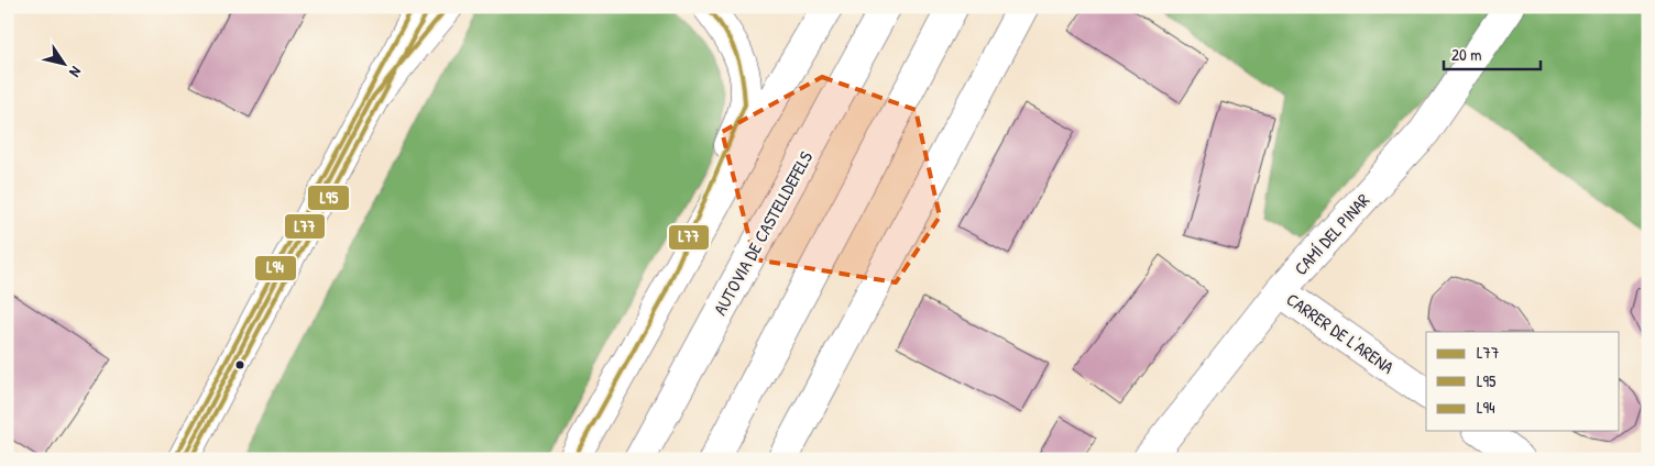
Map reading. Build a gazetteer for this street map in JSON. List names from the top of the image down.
{
  "streets": {
    "main road": ["AUTOVIA DE CASTELLDEFELS", "CAMÍ DEL PINAR", "CARRER DE L'ARENA"]
  },
  "crossings": [
    ["CAMÍ DEL PINAR", "CARRER DE L'ARENA"]
  ],
  "lines": ["transit line L77", "transit line L94", "transit line L95"],
  "legend": ["L77", "L95", "L94"],
  "scale_bar": "20 m",
  "north": "bottom right"
}
